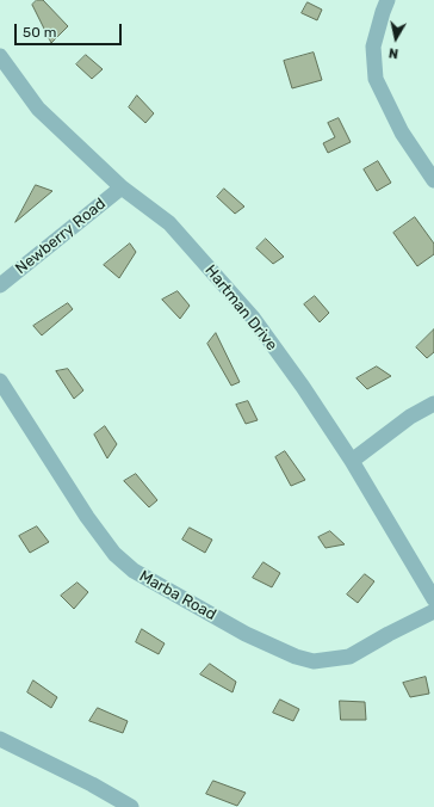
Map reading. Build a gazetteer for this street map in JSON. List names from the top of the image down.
{
  "streets": {
    "street": ["Newberry Road", "Hartman Drive", "Marba Road"]
  },
  "crossings": [
    ["Newberry Road", "Hartman Drive"]
  ],
  "scale_bar": "50 m",
  "north": "bottom"
}
